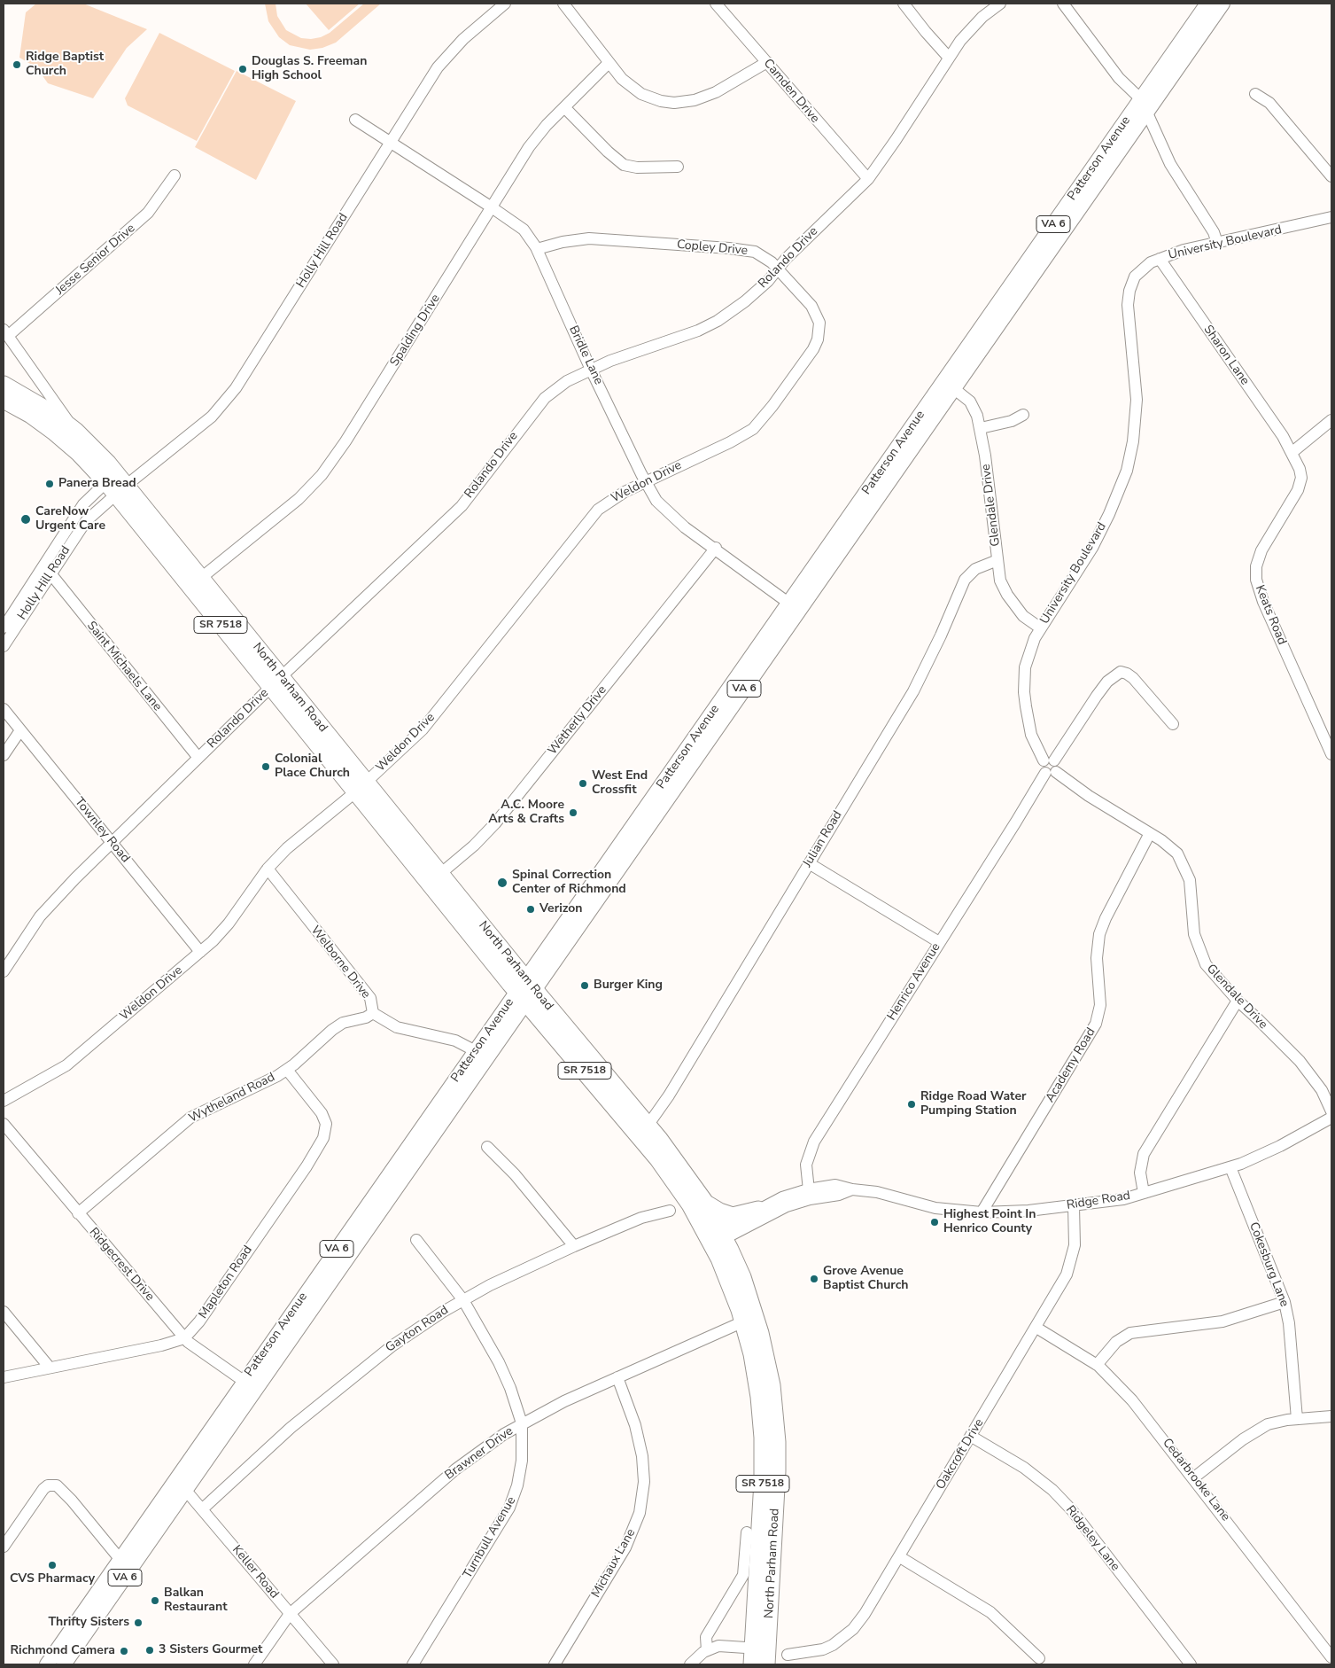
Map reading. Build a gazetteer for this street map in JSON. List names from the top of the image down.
{
  "streets": {
    "highway": ["SR 7518", "North Parham Road"],
    "main road": ["Patterson Avenue", "VA 6"],
    "street": [
      "Camden Drive",
      "University Boulevard",
      "Copley Drive",
      "Holly Hill Road",
      "Rolando Drive",
      "Jesse Senior Drive",
      "Spalding Drive",
      "Bridle Lane",
      "Sharon Lane",
      "Weldon Drive",
      "Glendale Drive",
      "Keats Road",
      "Saint Michaels Lane",
      "Wetherly Drive",
      "Townley Road",
      "Julian Road",
      "Welborne Drive",
      "Henrico Avenue",
      "Academy Road",
      "Wytheland Road",
      "Ridge Road",
      "Ridgecrest Drive",
      "Cokesburg Lane",
      "Mapleton Road",
      "Gayton Road",
      "Brawner Drive",
      "Oakcroft Drive",
      "Cedarbrooke Lane",
      "Turnbull Avenue",
      "Ridgeley Lane",
      "Michaux Lane",
      "Keller Road"
    ]
  },
  "crossings": [
    ["Camden Drive", "Rolando Drive"],
    ["Patterson Avenue", "Bridle Lane"],
    ["Patterson Avenue", "Glendale Drive"],
    ["Patterson Avenue", "North Parham Road"],
    ["Patterson Avenue", "Welborne Drive"],
    ["Patterson Avenue", "Ridgecrest Drive"],
    ["Patterson Avenue", "Keller Road"],
    ["University Boulevard", "Sharon Lane"],
    ["University Boulevard", "Glendale Drive"],
    ["University Boulevard", "Henrico Avenue"],
    ["Copley Drive", "Rolando Drive"],
    ["Copley Drive", "Bridle Lane"],
    ["Copley Drive", "Weldon Drive"],
    ["Holly Hill Road", "Bridle Lane"],
    ["Holly Hill Road", "Saint Michaels Lane"],
    ["Holly Hill Road", "North Parham Road"],
    ["Rolando Drive", "Bridle Lane"],
    ["Rolando Drive", "Saint Michaels Lane"],
    ["Rolando Drive", "North Parham Road"],
    ["Rolando Drive", "Townley Road"],
    ["Spalding Drive", "Bridle Lane"],
    ["Spalding Drive", "North Parham Road"],
    ["Bridle Lane", "Weldon Drive"],
    ["Bridle Lane", "Wetherly Drive"],
    ["Sharon Lane", "Keats Road"],
    ["Weldon Drive", "North Parham Road"],
    ["Weldon Drive", "Townley Road"],
    ["Weldon Drive", "Welborne Drive"],
    ["Glendale Drive", "Julian Road"],
    ["Glendale Drive", "Henrico Avenue"],
    ["Glendale Drive", "Academy Road"],
    ["North Parham Road", "Wetherly Drive"],
    ["North Parham Road", "Julian Road"],
    ["North Parham Road", "Ridge Road"],
    ["North Parham Road", "Brawner Drive"],
    ["Welborne Drive", "Wytheland Road"],
    ["Henrico Avenue", "Ridge Road"],
    ["Academy Road", "Ridge Road"],
    ["Wytheland Road", "Ridgecrest Drive"],
    ["Wytheland Road", "Mapleton Road"],
    ["Ridge Road", "Cokesburg Lane"],
    ["Ridge Road", "Oakcroft Drive"],
    ["Ridgecrest Drive", "Mapleton Road"],
    ["Gayton Road", "Turnbull Avenue"],
    ["Gayton Road", "Keller Road"],
    ["Brawner Drive", "Turnbull Avenue"],
    ["Brawner Drive", "Michaux Lane"],
    ["Brawner Drive", "Keller Road"],
    ["Oakcroft Drive", "Cedarbrooke Lane"],
    ["Oakcroft Drive", "Ridgeley Lane"]
  ],
  "places": [
    "Ridge Baptist Church",
    "Douglas S. Freeman High School",
    "Panera Bread",
    "CareNow Urgent Care",
    "Colonial Place Church",
    "West End Crossfit",
    "A.C. Moore Arts & Crafts",
    "Spinal Correction Center of Richmond",
    "Verizon",
    "Burger King",
    "Ridge Road Water Pumping Station",
    "Highest Point In Henrico County",
    "Grove Avenue Baptist Church",
    "CVS Pharmacy",
    "Balkan Restaurant",
    "Thrifty Sisters",
    "3 Sisters Gourmet",
    "Richmond Camera"
  ]
}
